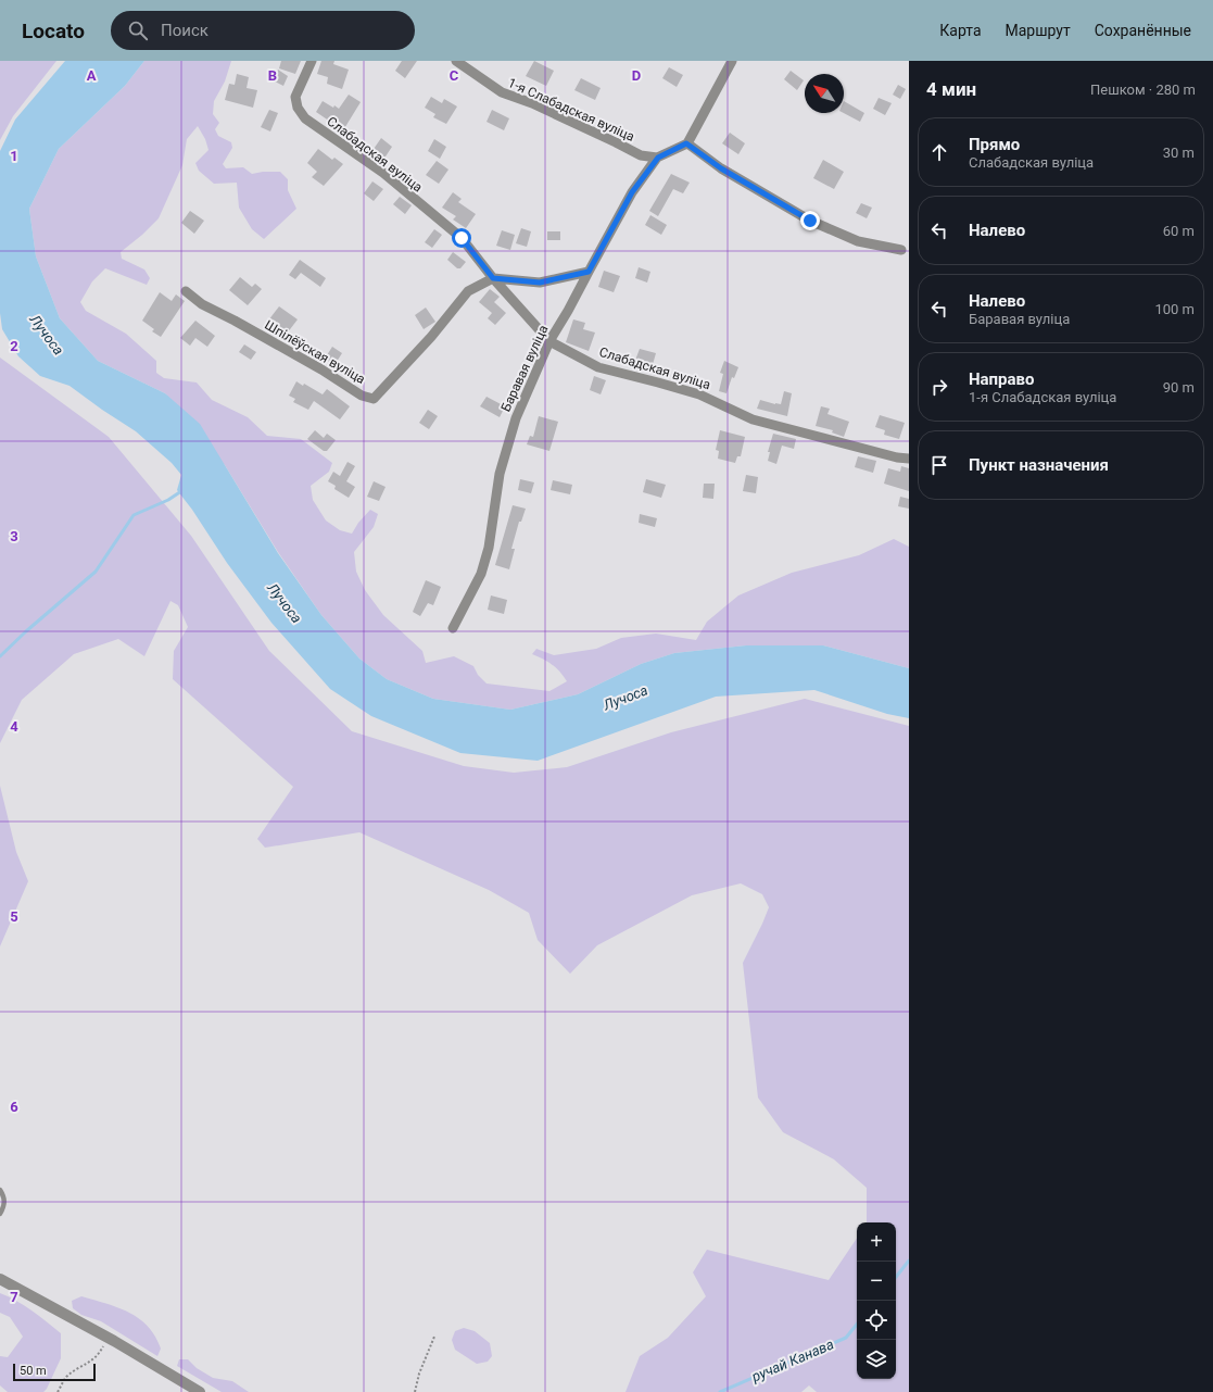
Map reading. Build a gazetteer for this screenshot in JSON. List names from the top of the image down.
{
  "streets": {
    "street": [
      "1-я Слабадская вуліца",
      "Слабадская вуліца",
      "Шпілёўская вуліца",
      "Баравая вуліца"
    ]
  },
  "crossings": [
    ["1-я Слабадская вуліца", "Баравая вуліца"],
    ["Слабадская вуліца", "Шпілёўская вуліца"],
    ["Слабадская вуліца", "Баравая вуліца"]
  ],
  "water": ["Лучоса", "ручай Канава"],
  "scale_bar": "50 m",
  "north": "top left",
  "page": {
    "header": "Locato",
    "search": "Поиск",
    "nav": ["Карта", "Маршрут", "Сохранённые"],
    "heading": ["4 мин", "Пешком · 280 m"],
    "list": [
      ["Прямо", "Слабадская вуліца", "30 m"],
      ["Налево", "60 m"],
      ["Налево", "Баравая вуліца", "100 m"],
      ["Направо", "1-я Слабадская вуліца", "90 m"],
      "Пункт назначения"
    ],
    "map_buttons": ["+", "−"],
    "scale": "50 m"
  },
  "grid": {
    "columns": [
      "A",
      "B",
      "C",
      "D"
    ],
    "rows": [
      "1",
      "2",
      "3",
      "4",
      "5",
      "6",
      "7"
    ]
  }
}
